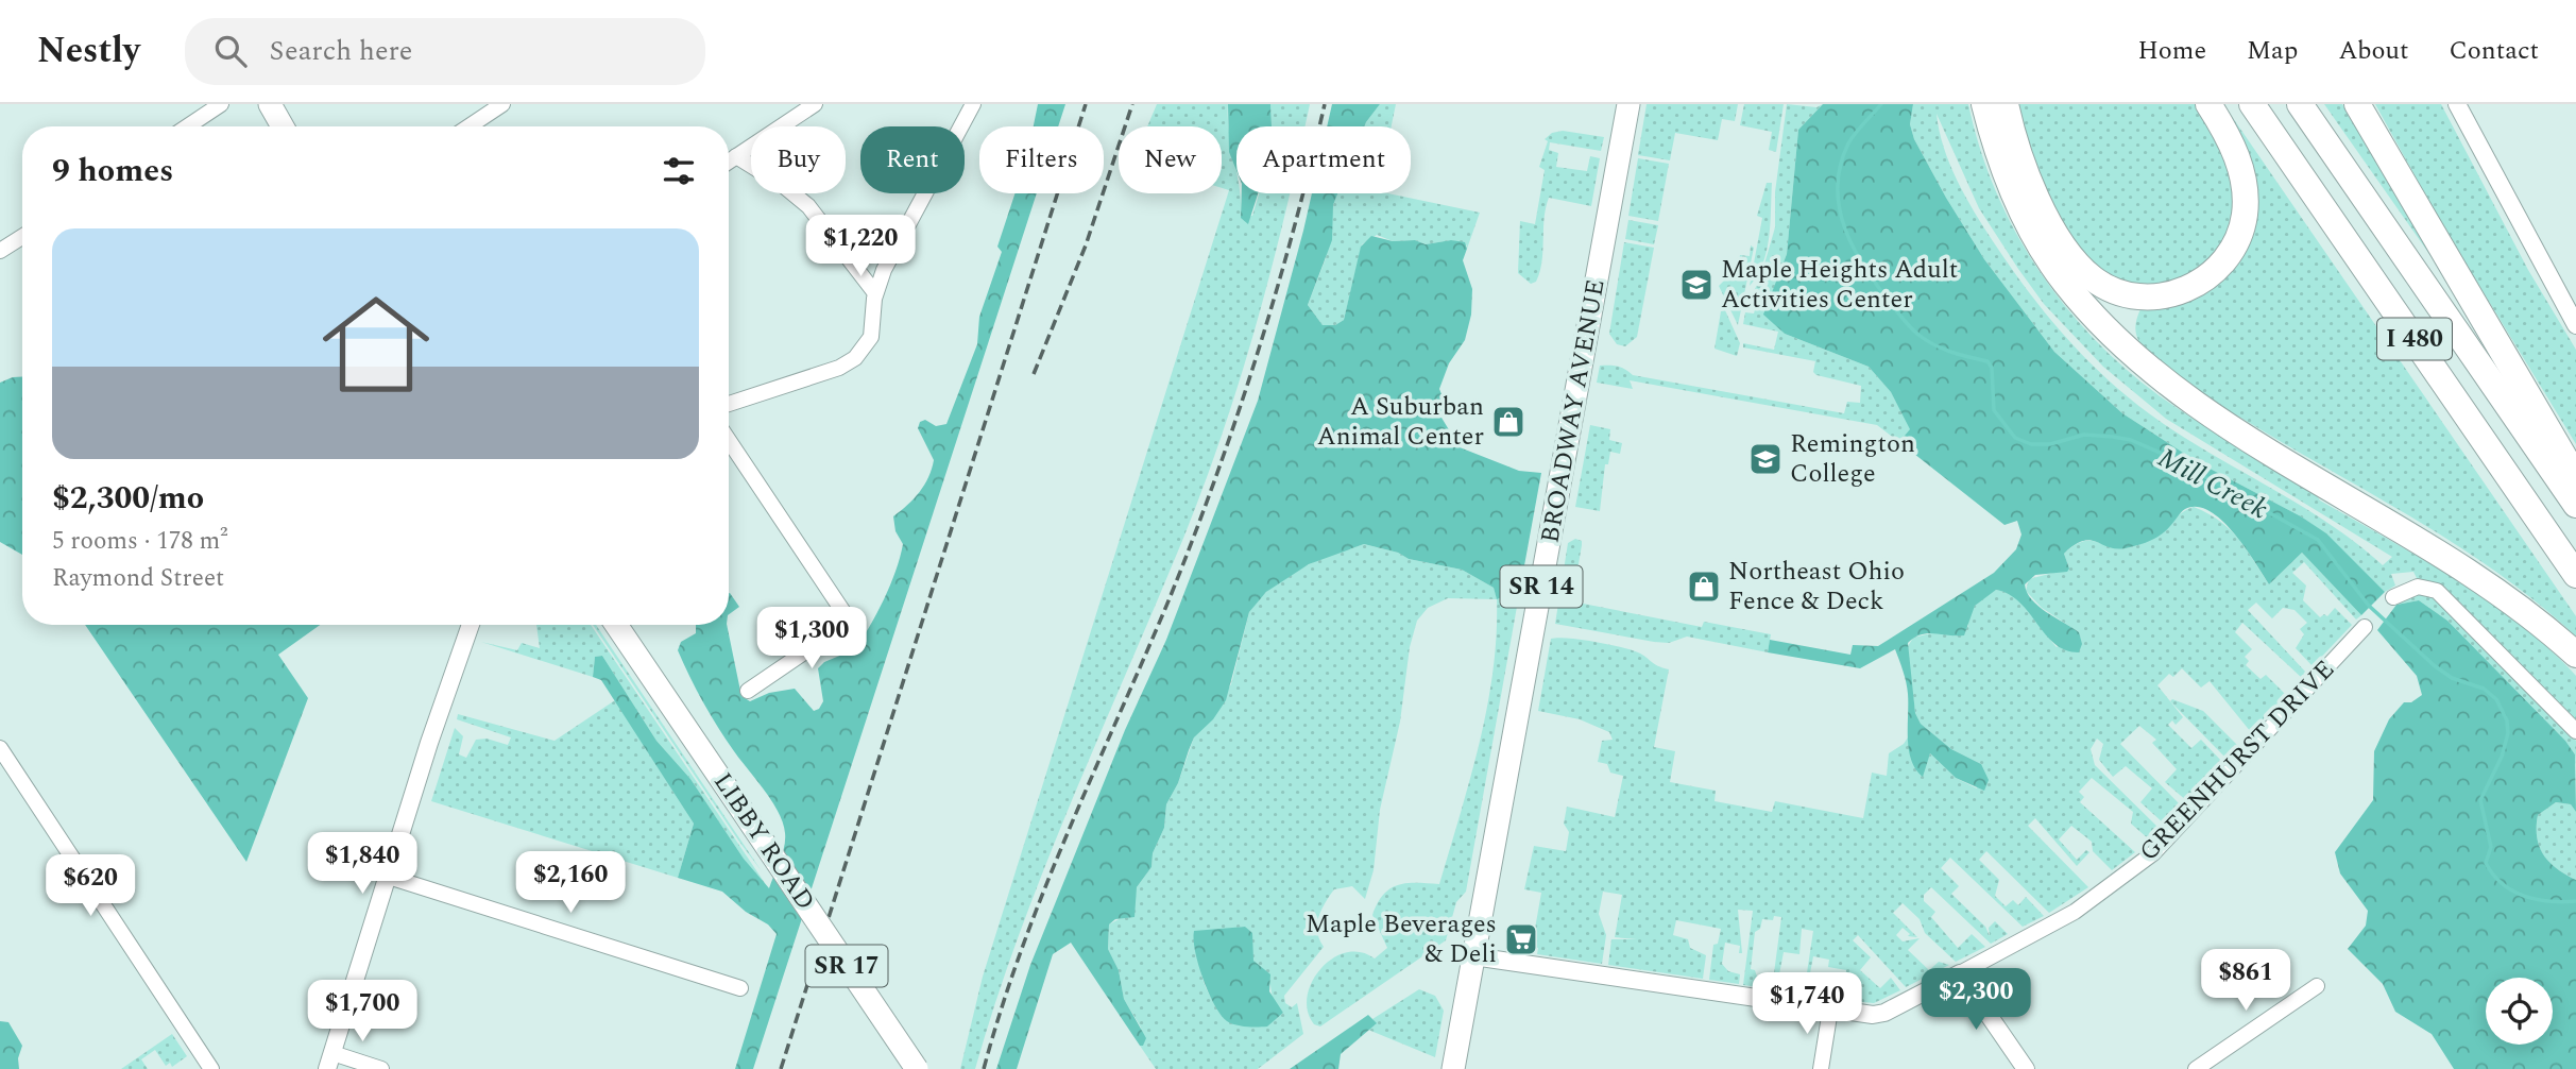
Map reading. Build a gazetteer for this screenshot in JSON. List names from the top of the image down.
{
  "streets": {
    "highway": ["I 480"],
    "main road": [
      "BROADWAY AVENUE",
      "SR 14",
      "LIBBY ROAD",
      "SR 17"
    ],
    "street": ["GREENHURST DRIVE"]
  },
  "crossings": [
    ["BROADWAY AVENUE", "GREENHURST DRIVE"]
  ],
  "water": ["Mill Creek"],
  "places": {
    "school or university": ["Maple Heights Adult Activities Center", "Remington College"],
    "shop": ["A Suburban Animal Center", "Northeast Ohio Fence & Deck"],
    "supermarket": ["Maple Beverages & Deli"]
  },
  "page": {
    "header": "Nestly",
    "search": "Search here",
    "nav": [
      "Home",
      "Map",
      "About",
      "Contact"
    ],
    "chip": [
      "Buy",
      "Rent",
      "Filters",
      "New",
      "Apartment"
    ],
    "heading": "9 homes",
    "price": [
      "$1,220",
      "$1,300",
      "$1,840",
      "$2,160",
      "$620",
      "$861",
      "$2,300",
      "$1,740",
      "$1,700"
    ],
    "list": [
      {
        "name": "$2,300/mo",
        "note": "5 rooms · 178 m² · Raymond Street"
      }
    ]
  }
}
